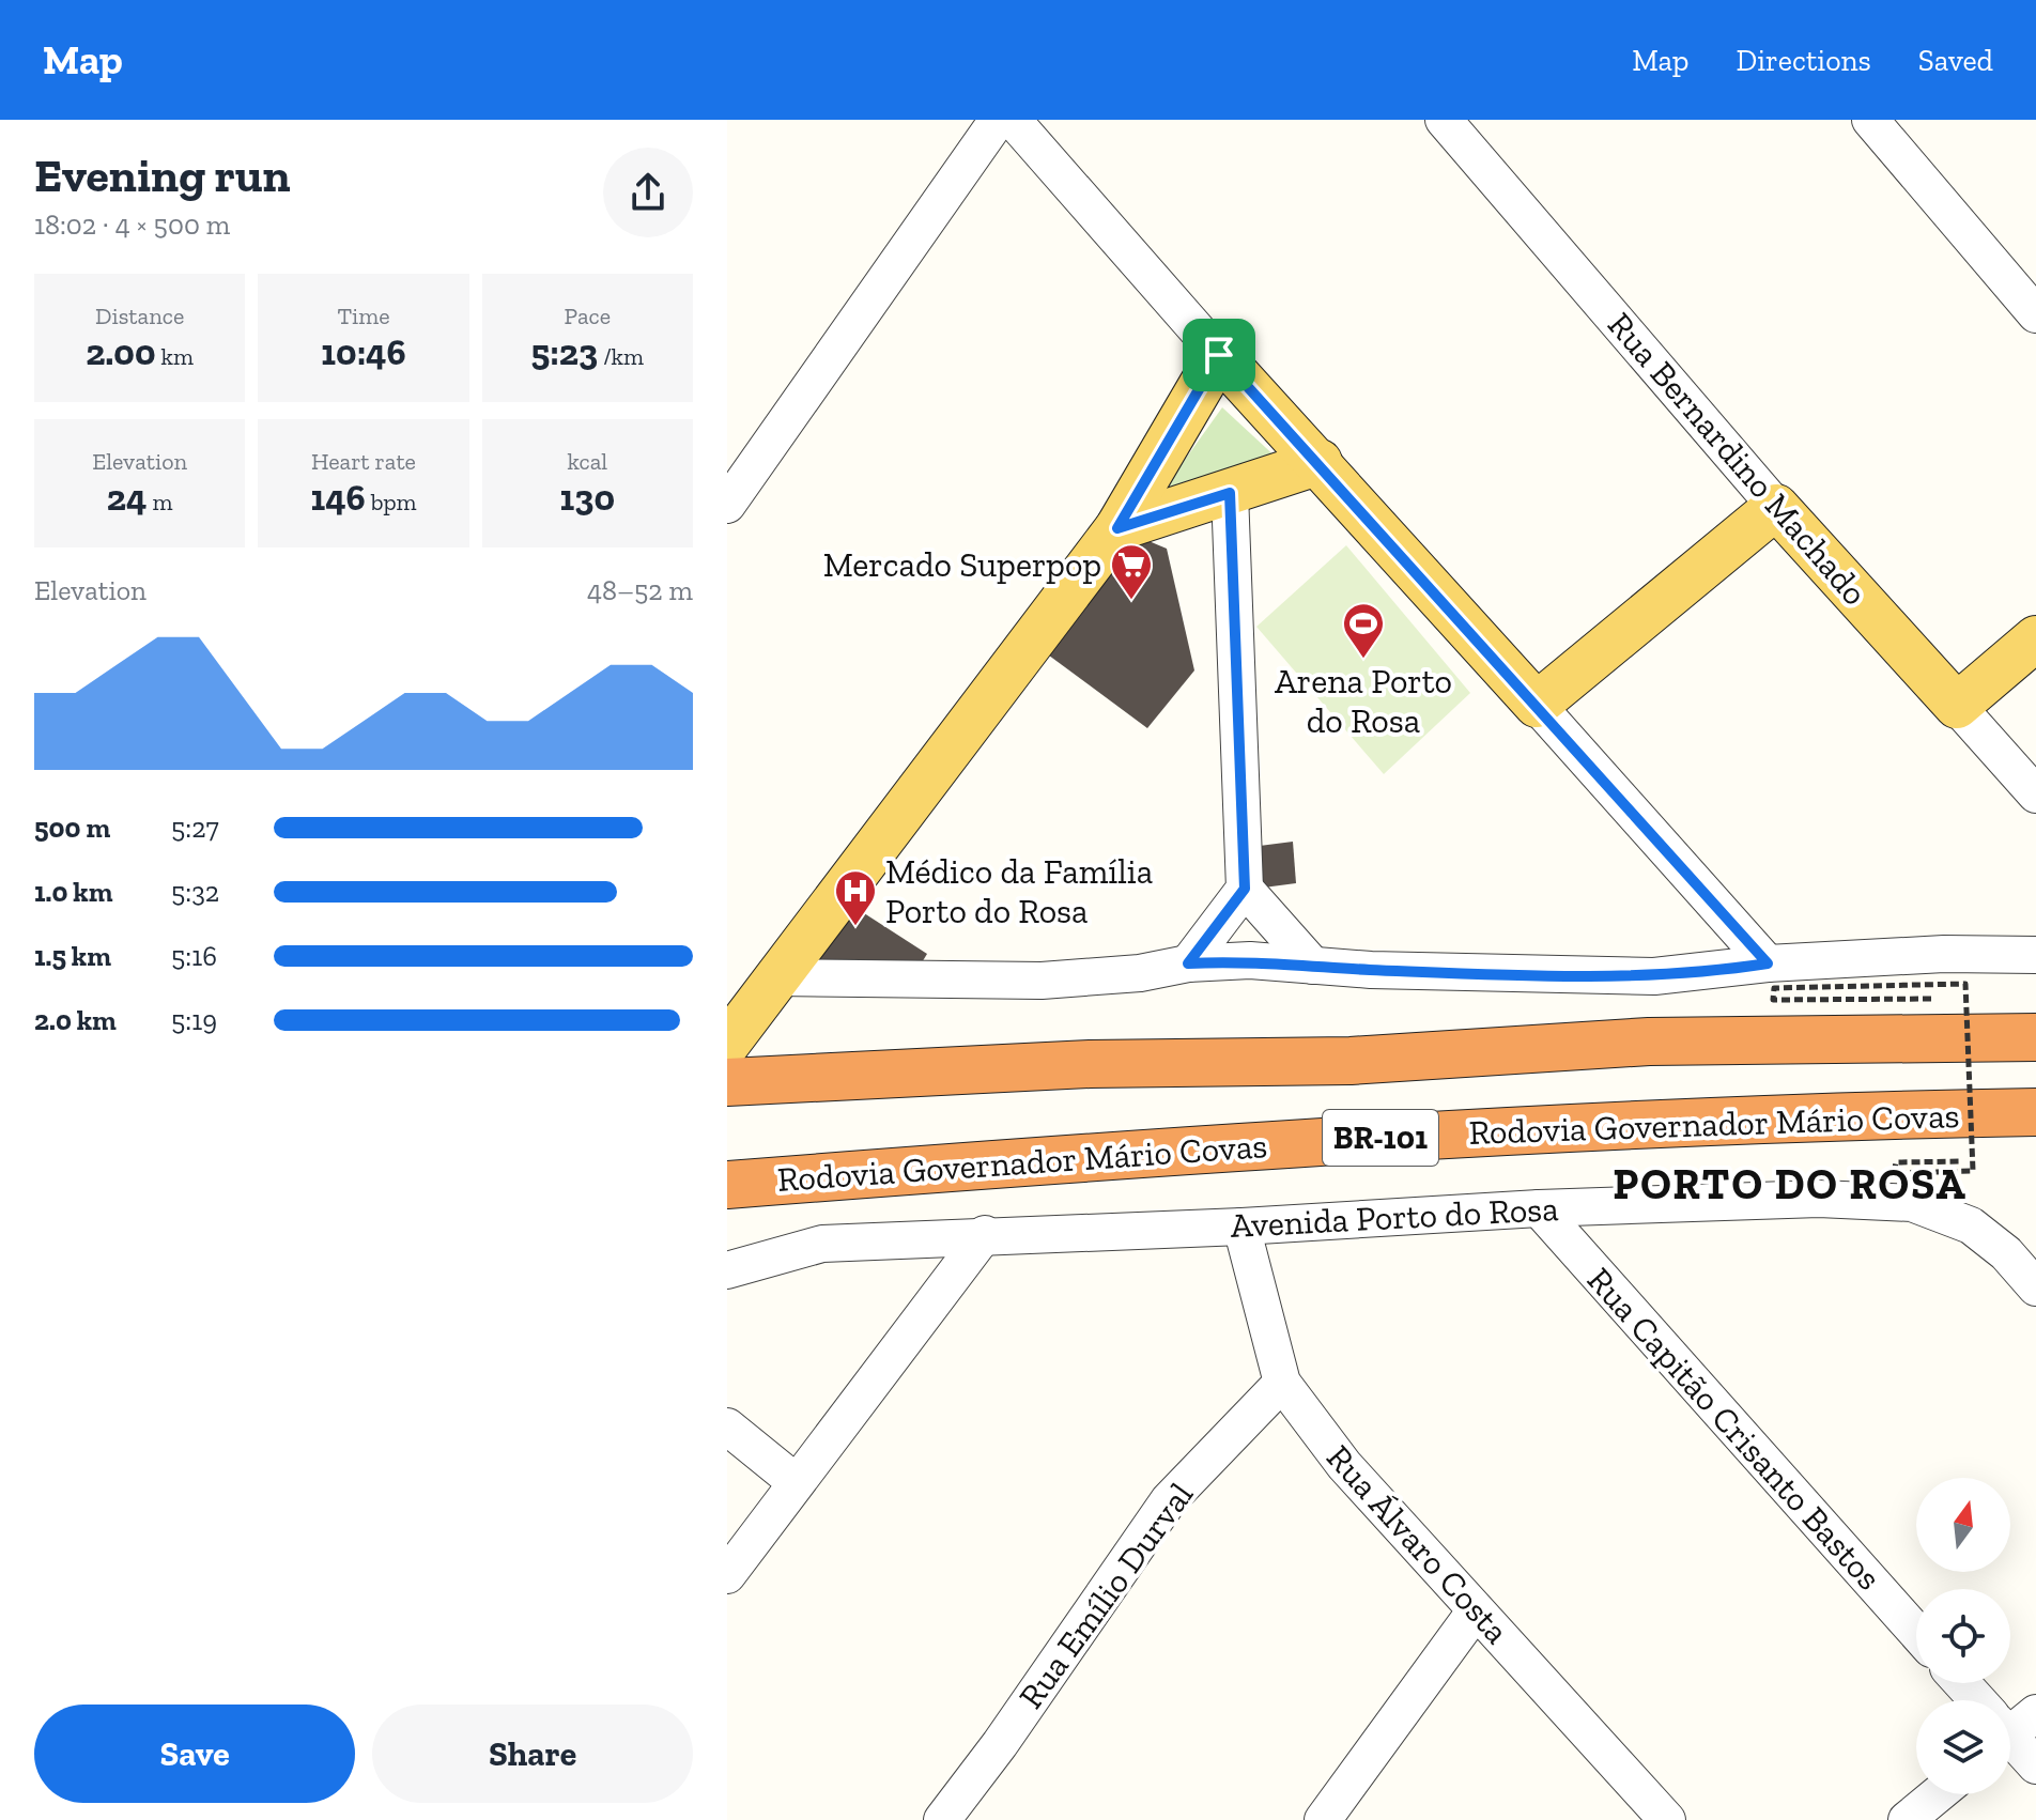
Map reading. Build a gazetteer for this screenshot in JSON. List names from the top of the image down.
{
  "streets": {
    "highway": ["Rodovia Governador Mário Covas", "BR-101"],
    "main road": ["Rua Bernardino Machado"],
    "street": [
      "Avenida Porto do Rosa",
      "Rua Capitão Crisanto Bastos",
      "Rua Álvaro Costa",
      "Rua Emílio Durval"
    ]
  },
  "crossings": [
    ["Avenida Porto do Rosa", "Rua Capitão Crisanto Bastos"],
    ["Avenida Porto do Rosa", "Rua Álvaro Costa"],
    ["Rua Álvaro Costa", "Rua Emílio Durval"]
  ],
  "districts": ["PORTO DO ROSA"],
  "places": {
    "supermarket": ["Mercado Superpop"],
    "sports": ["Arena Porto do Rosa"],
    "hospital": ["Médico da Família Porto do Rosa"]
  },
  "north": "top",
  "page": {
    "header": "Map",
    "nav": ["Map", "Directions", "Saved"],
    "heading": ["Evening run", "18:02 · 4 × 500 m"],
    "stats": [
      ["Distance", "2.00 km"],
      ["Time", "10:46"],
      ["Pace", "5:23 /km"],
      ["Elevation", "24 m"],
      ["Heart rate", "146 bpm"],
      ["kcal", "130"]
    ],
    "chart": ["Elevation", "48–52 m"],
    "list": [
      {
        "name": "500 m",
        "note": "5:27"
      },
      {
        "name": "1.0 km",
        "note": "5:32"
      },
      {
        "name": "1.5 km",
        "note": "5:16"
      },
      {
        "name": "2.0 km",
        "note": "5:19"
      }
    ],
    "buttons": ["Save", "Share"]
  }
}
